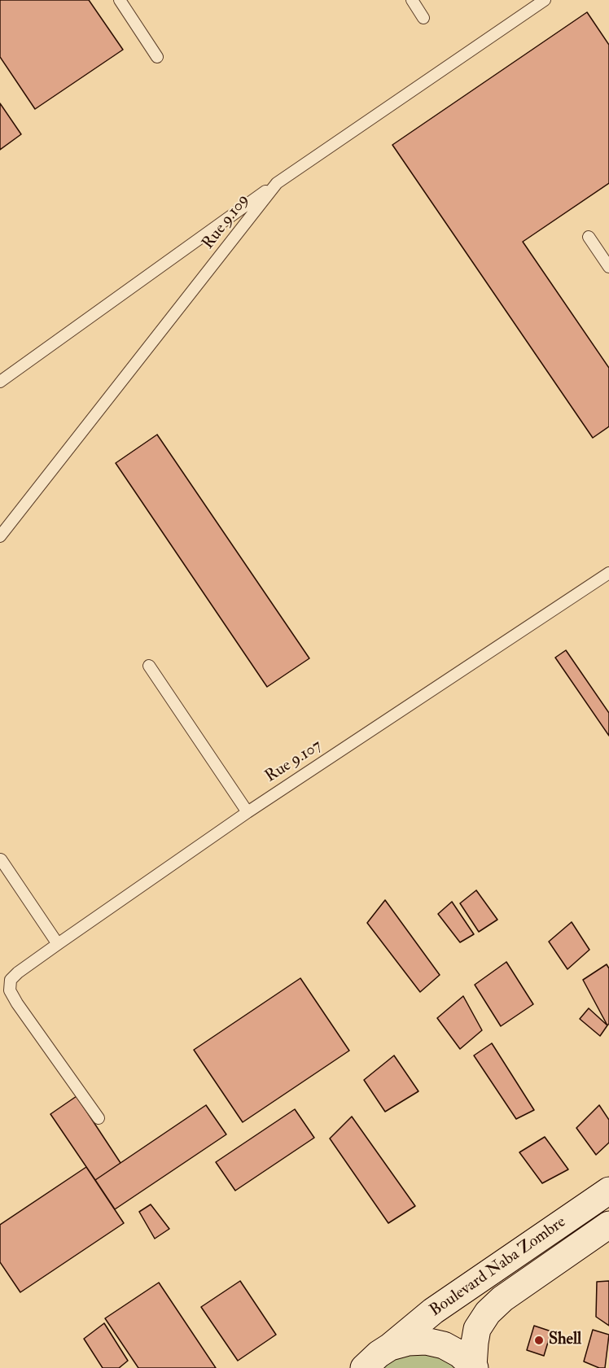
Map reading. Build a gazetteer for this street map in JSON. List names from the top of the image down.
{
  "streets": {
    "main road": ["Boulevard Naba Zombre"],
    "lane": ["Rue 9.109", "Rue 9.107"]
  },
  "places": ["Shell"]
}
